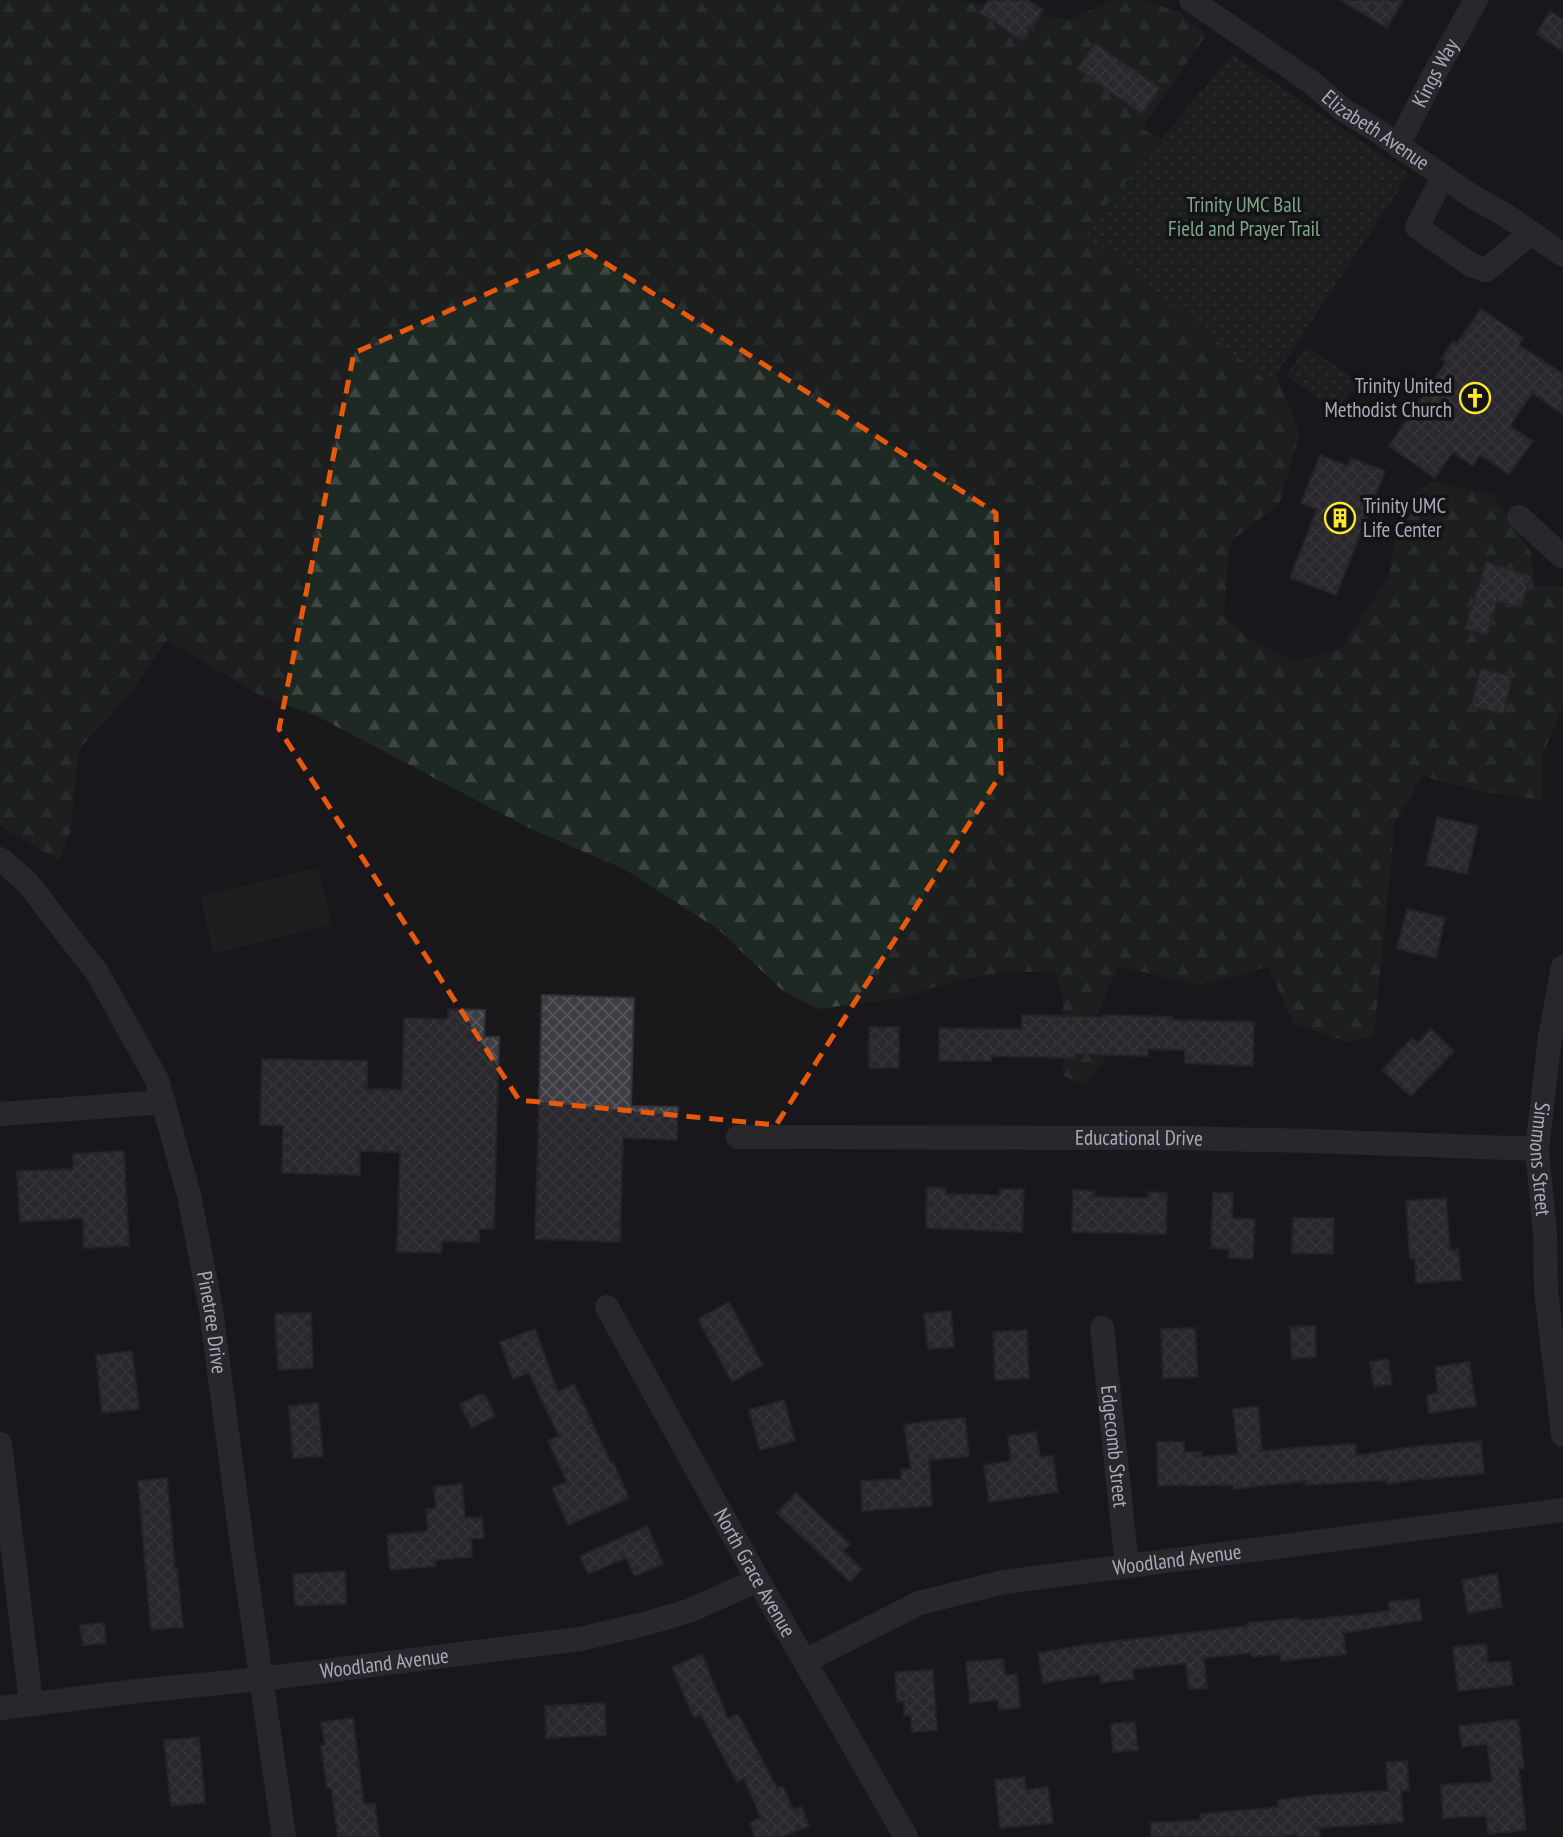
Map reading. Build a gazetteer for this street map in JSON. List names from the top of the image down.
{
  "streets": {
    "street": [
      "Kings Way",
      "Elizabeth Avenue",
      "Educational Drive",
      "Simmons Street",
      "Pinetree Drive",
      "Edgecomb Street",
      "Woodland Avenue",
      "North Grace Avenue"
    ]
  },
  "crossings": [
    ["Kings Way", "Elizabeth Avenue"],
    ["Educational Drive", "Simmons Street"],
    ["Pinetree Drive", "Woodland Avenue"],
    ["Edgecomb Street", "Woodland Avenue"],
    ["Woodland Avenue", "North Grace Avenue"]
  ],
  "parks": ["Trinity UMC Ball Field and Prayer Trail"],
  "places": {
    "church": ["Trinity United Methodist Church"],
    "building": ["Trinity UMC Life Center"]
  }
}
